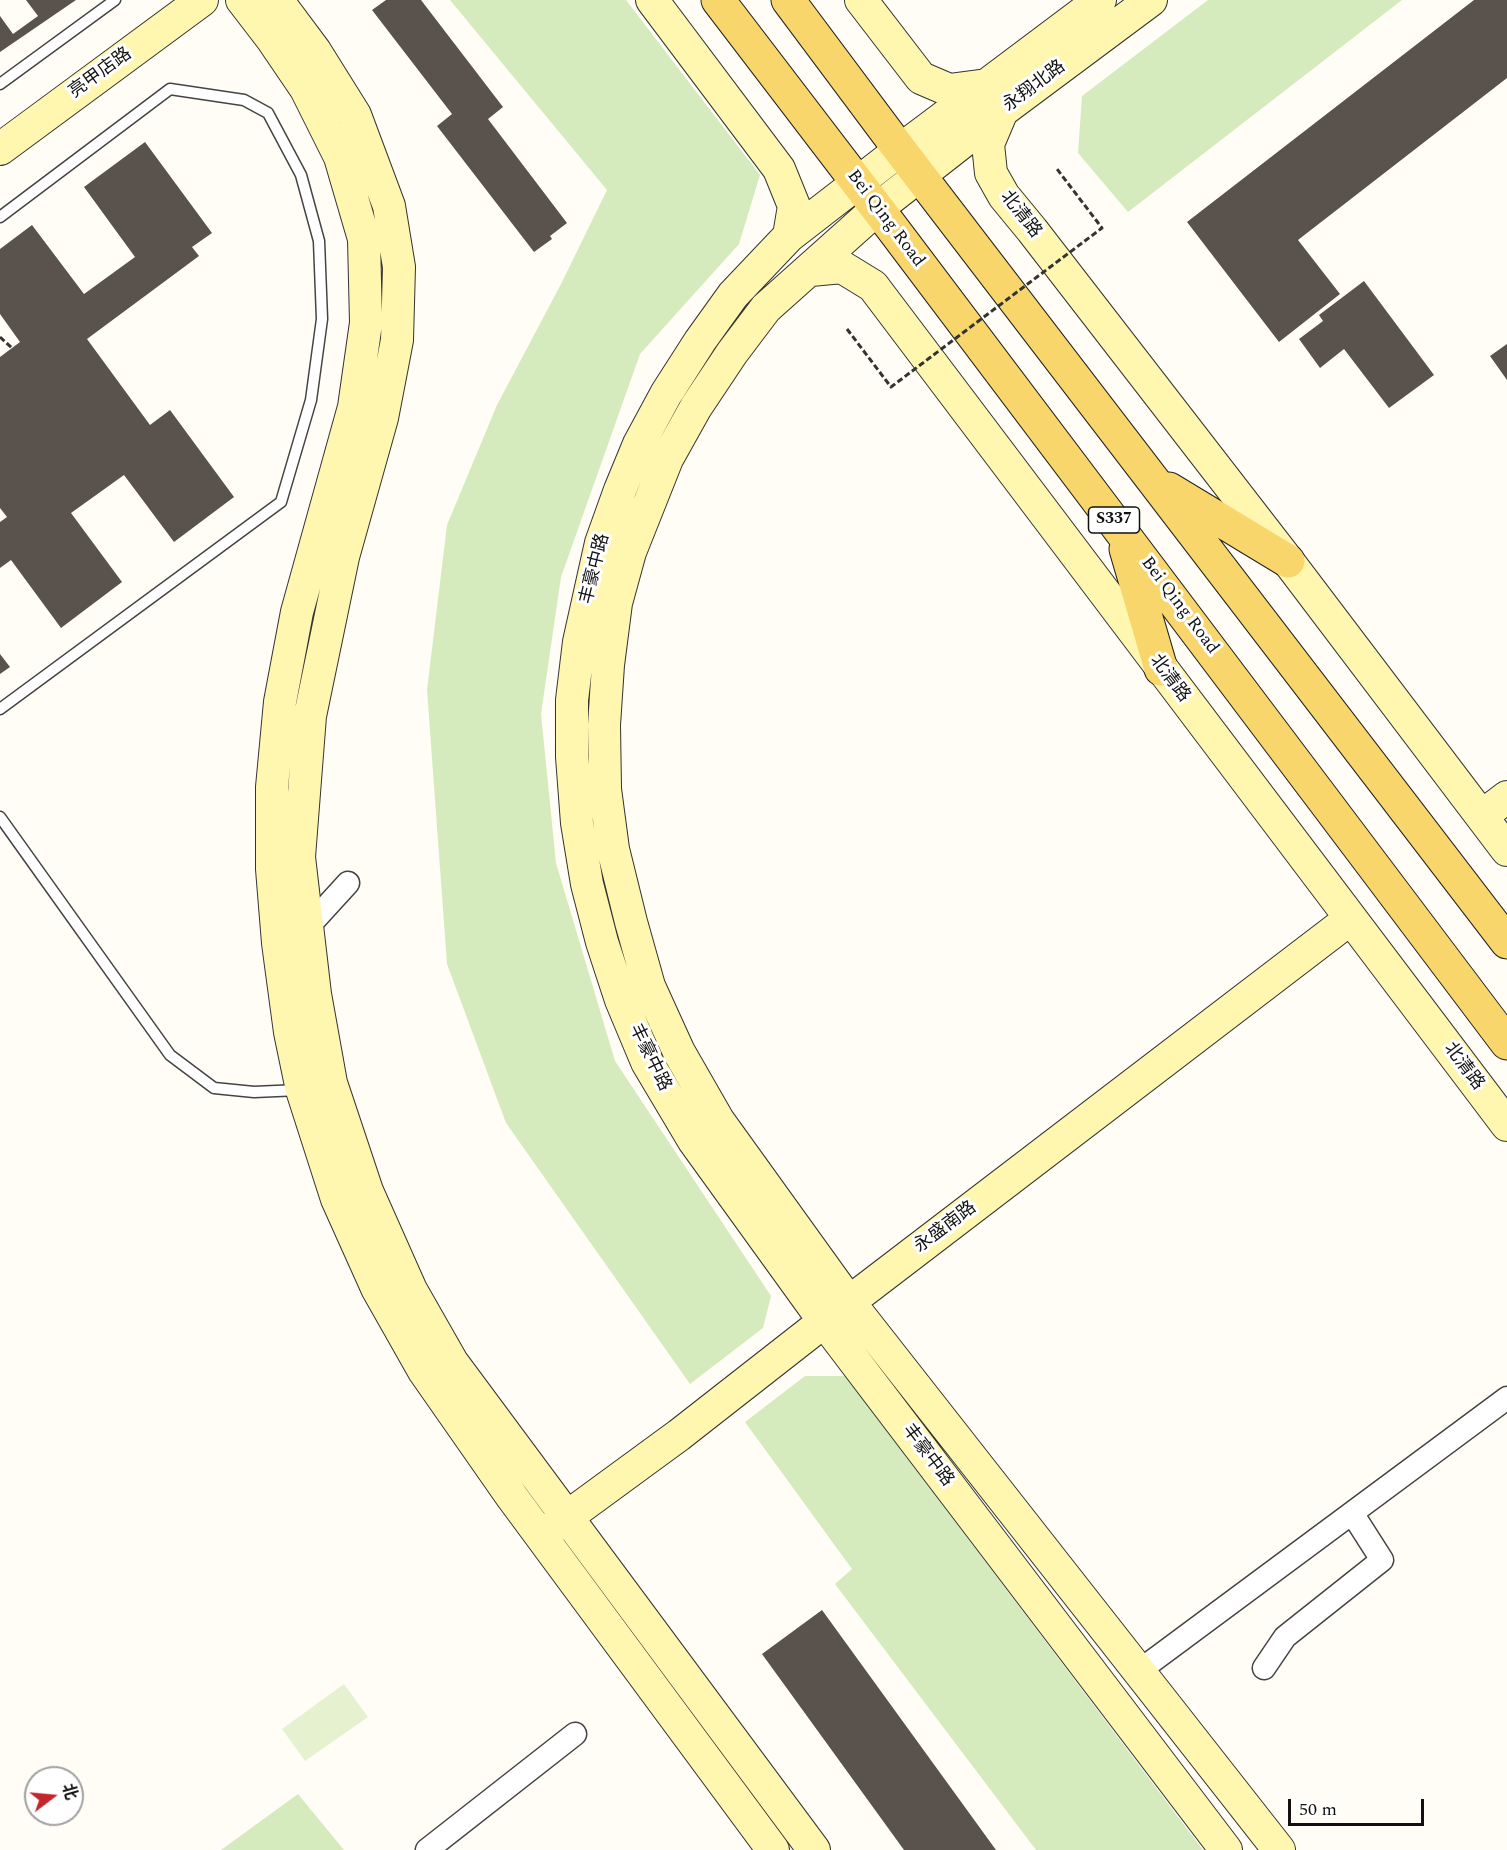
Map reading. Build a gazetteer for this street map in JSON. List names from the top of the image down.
{
  "streets": {
    "main road": ["Bei Qing Road", "S337"],
    "street": [
      "亮甲店路",
      "永翔北路",
      "北清路",
      "丰豪中路",
      "永盛南路"
    ]
  },
  "crossings": [
    ["永翔北路", "北清路"],
    ["永翔北路", "Bei Qing Road"],
    ["永翔北路", "丰豪中路"],
    ["北清路", "丰豪中路"],
    ["北清路", "永盛南路"],
    ["Bei Qing Road", "丰豪中路"],
    ["丰豪中路", "永盛南路"]
  ],
  "scale_bar": "50 m",
  "north": "right"
}
